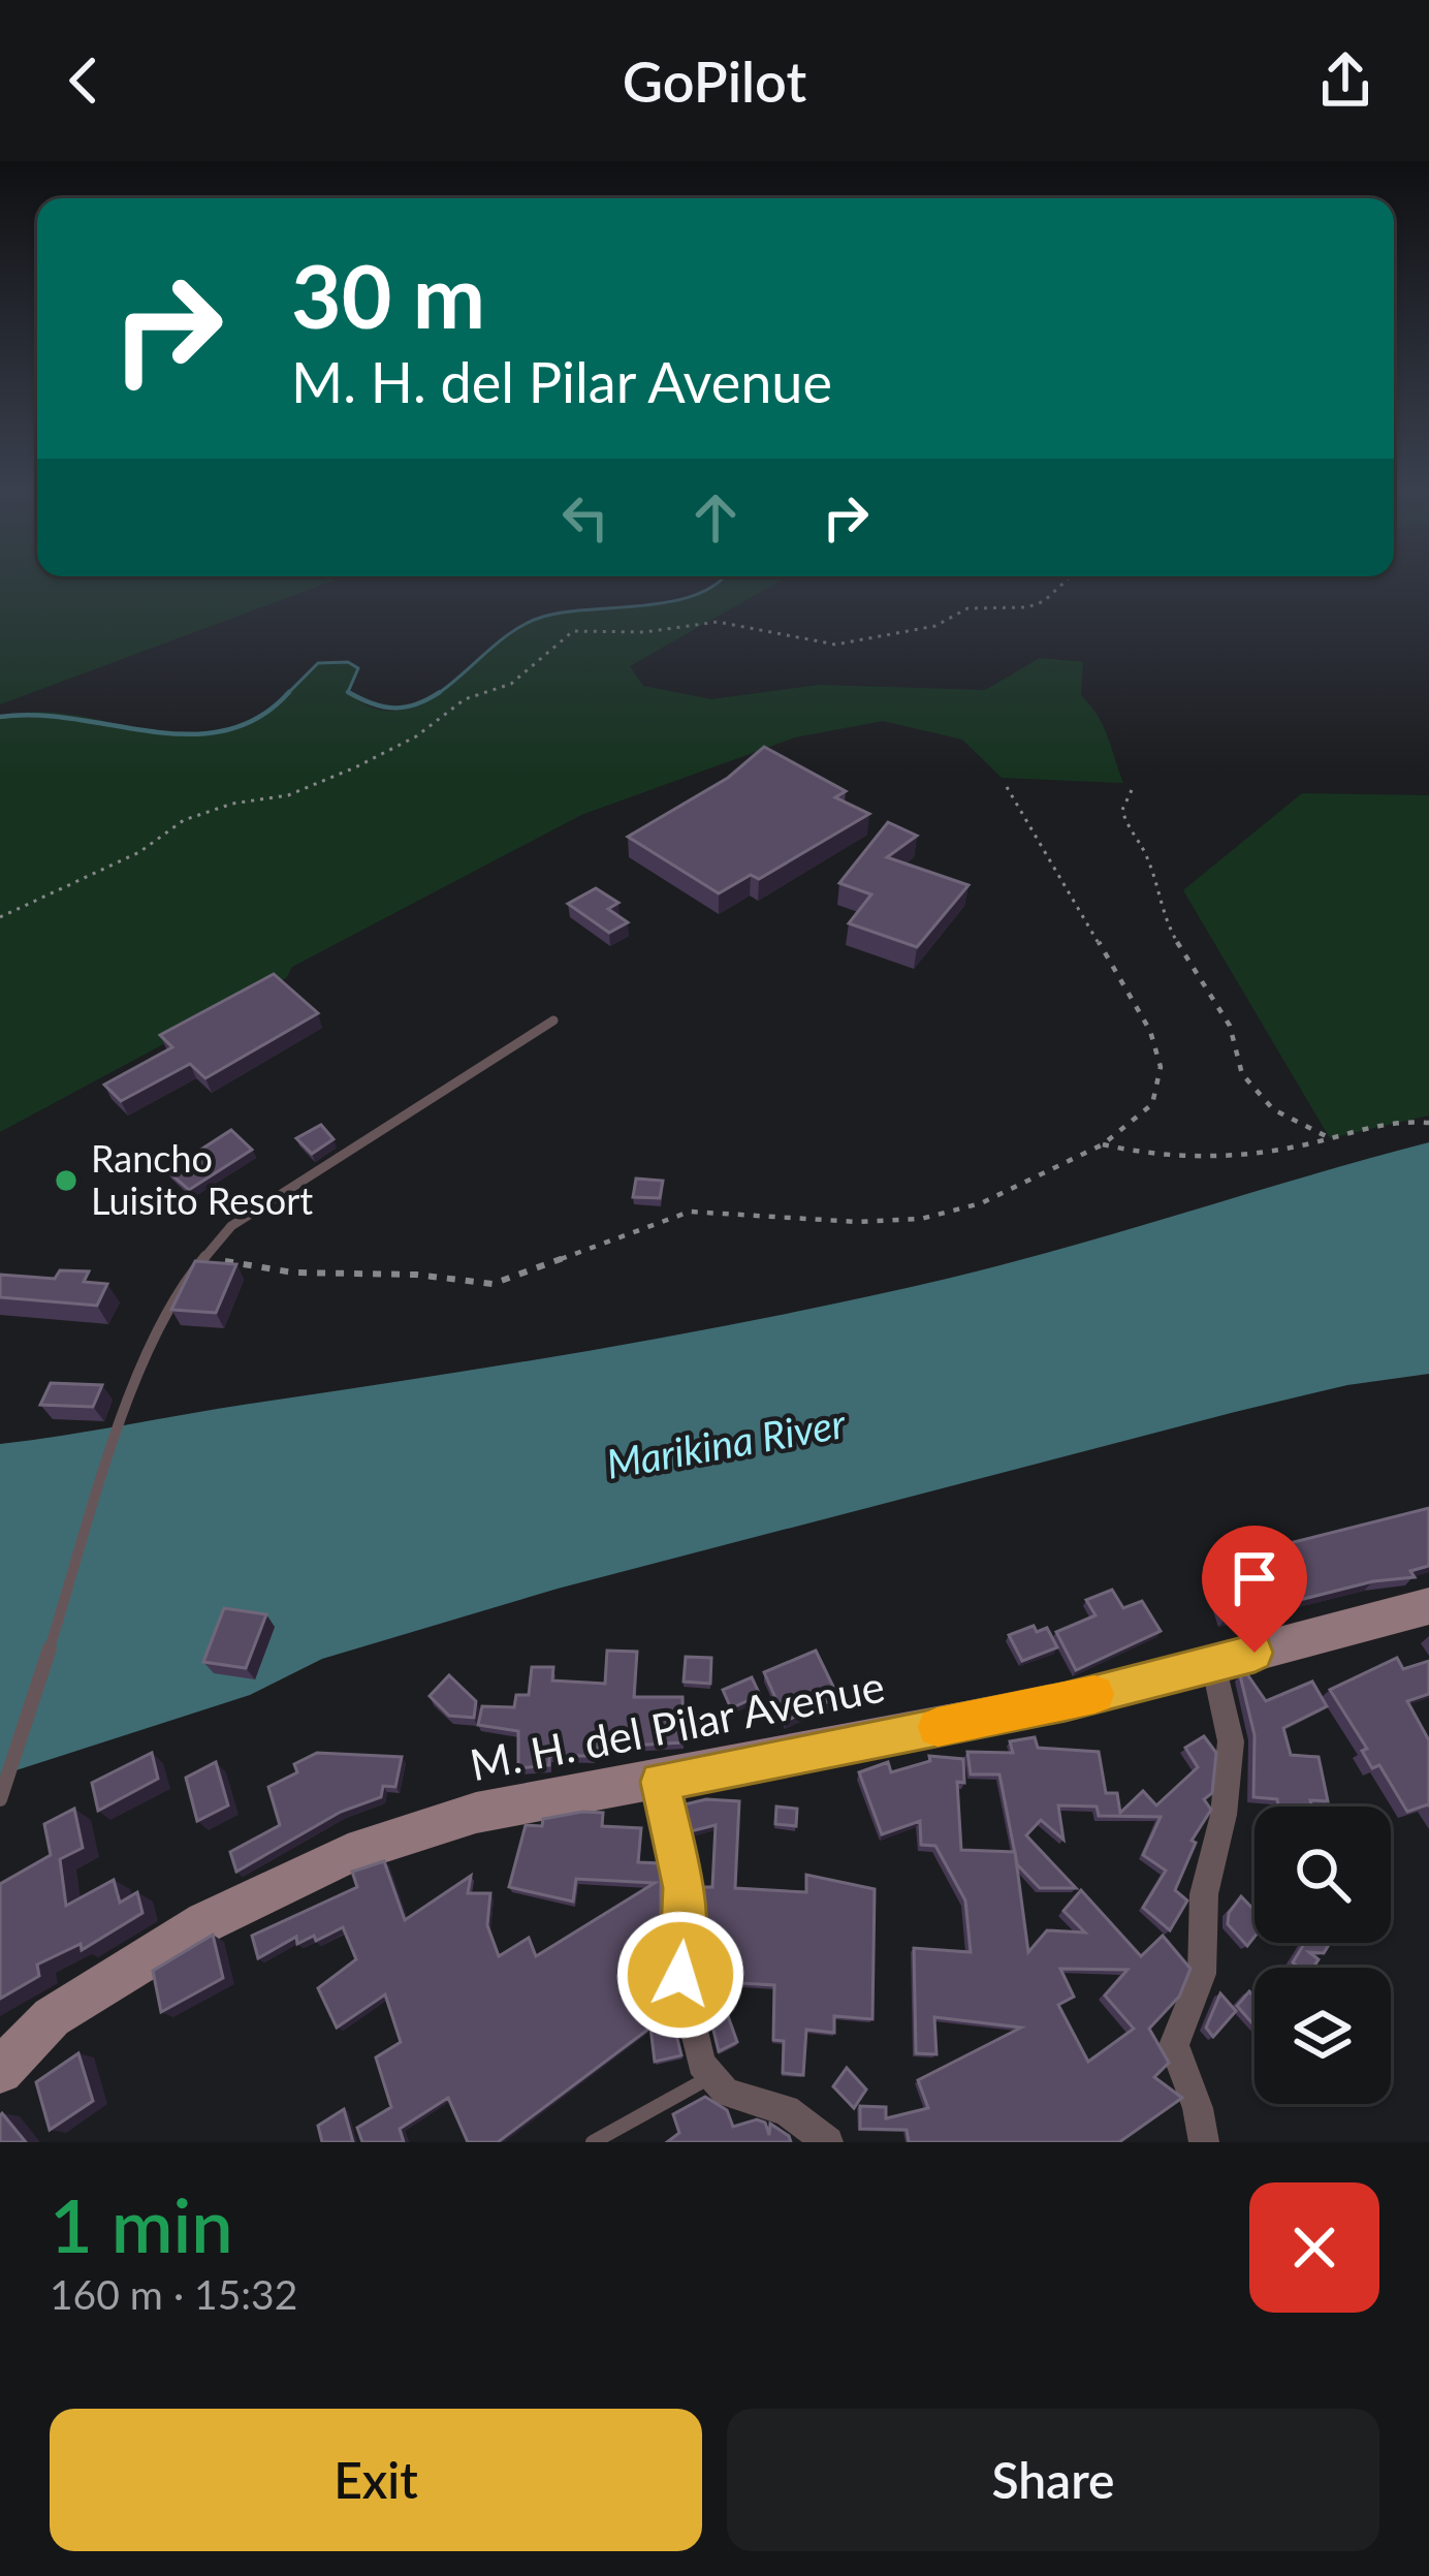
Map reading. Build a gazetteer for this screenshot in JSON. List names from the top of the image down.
{
  "streets": {
    "street": ["M. H. del Pilar Avenue"]
  },
  "water": ["Marikina River"],
  "places": ["Rancho Luisito Resort"],
  "page": {
    "header": "GoPilot",
    "turn": ["30 m", "M. H. del Pilar Avenue"],
    "heading": ["1 min", "160 m · 15:32"],
    "buttons": ["Exit", "Share"]
  }
}
